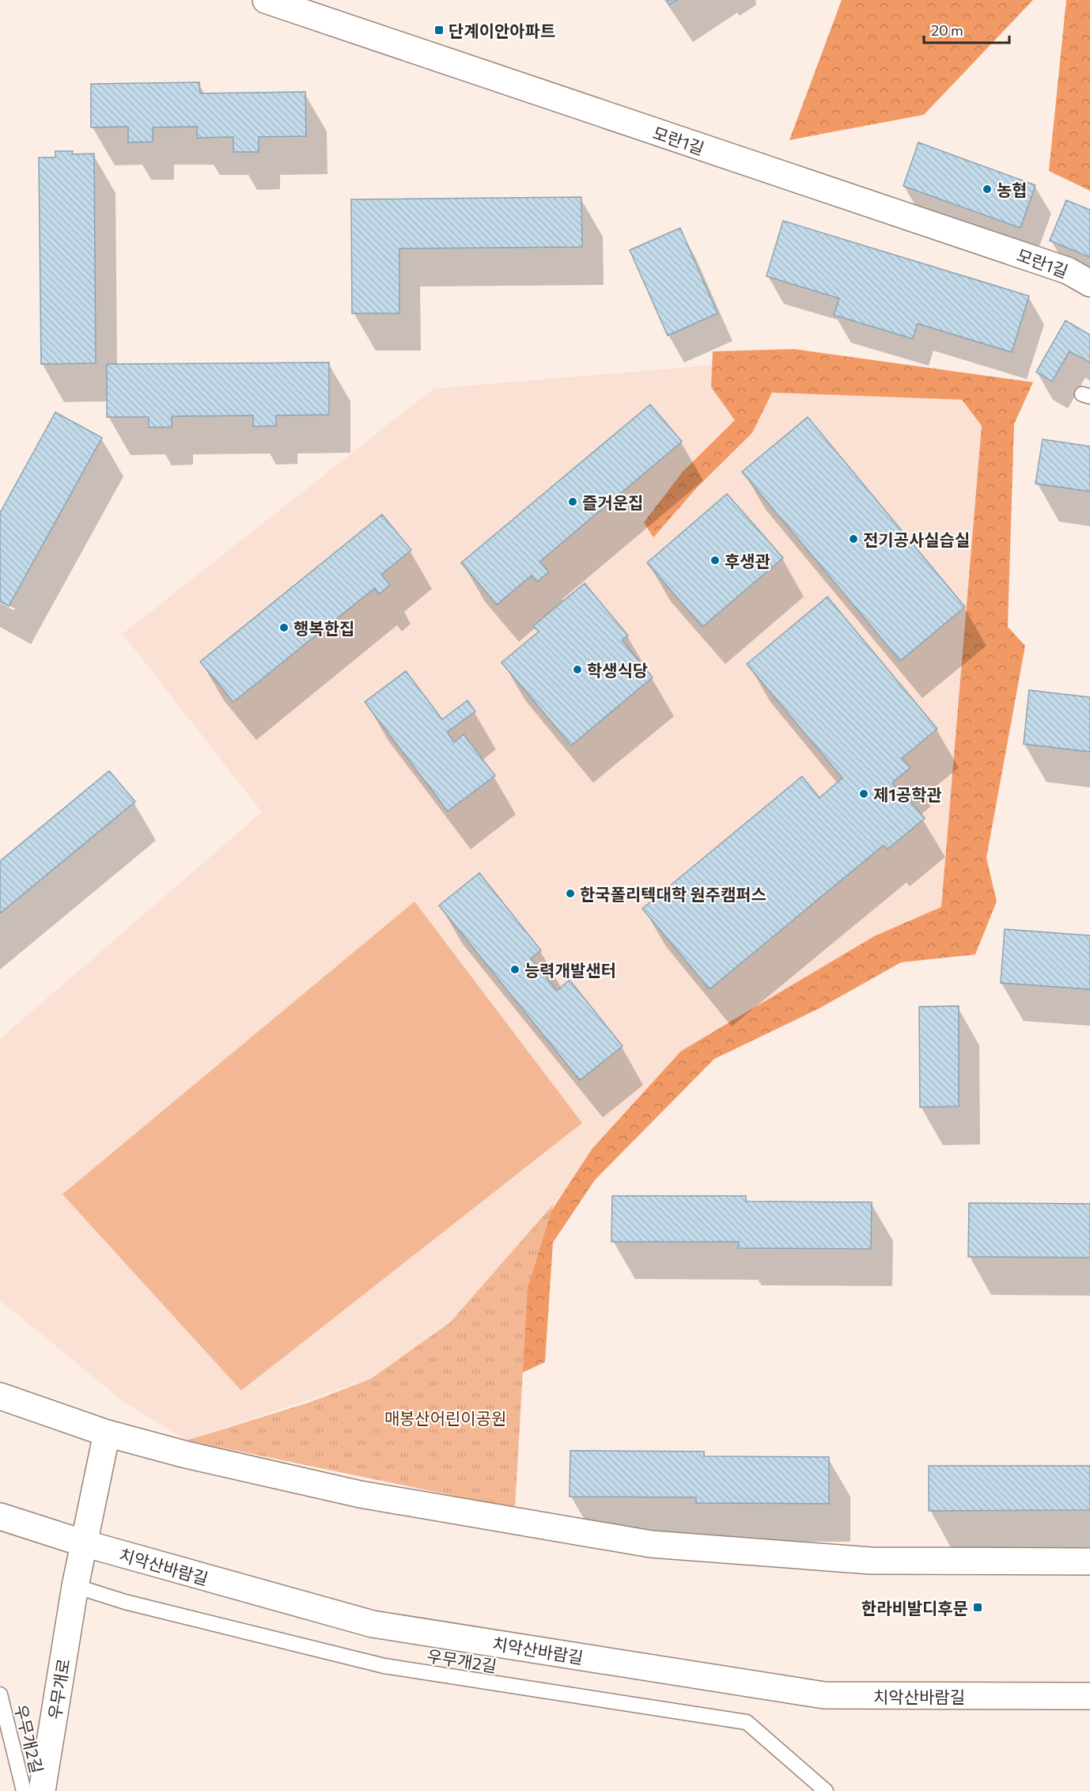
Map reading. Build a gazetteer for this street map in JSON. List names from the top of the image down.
{
  "streets": {
    "street": ["모란1길", "치악산바람길", "우무개로"],
    "lane": ["우무개2길"]
  },
  "crossings": [
    ["치악산바람길", "우무개로"],
    ["우무개2길", "우무개로"]
  ],
  "parks": ["매봉산어린이공원"],
  "places": {
    "transit": ["단계이안아파트", "한라비발디후문"],
    "other": [
      "농협",
      "즐거운집",
      "전기공사실습실",
      "후생관",
      "행복한집",
      "학생식당",
      "제1공학관",
      "한국폴리텍대학 원주캠퍼스",
      "능력개발샌터"
    ]
  },
  "scale_bar": "20 m"
}
